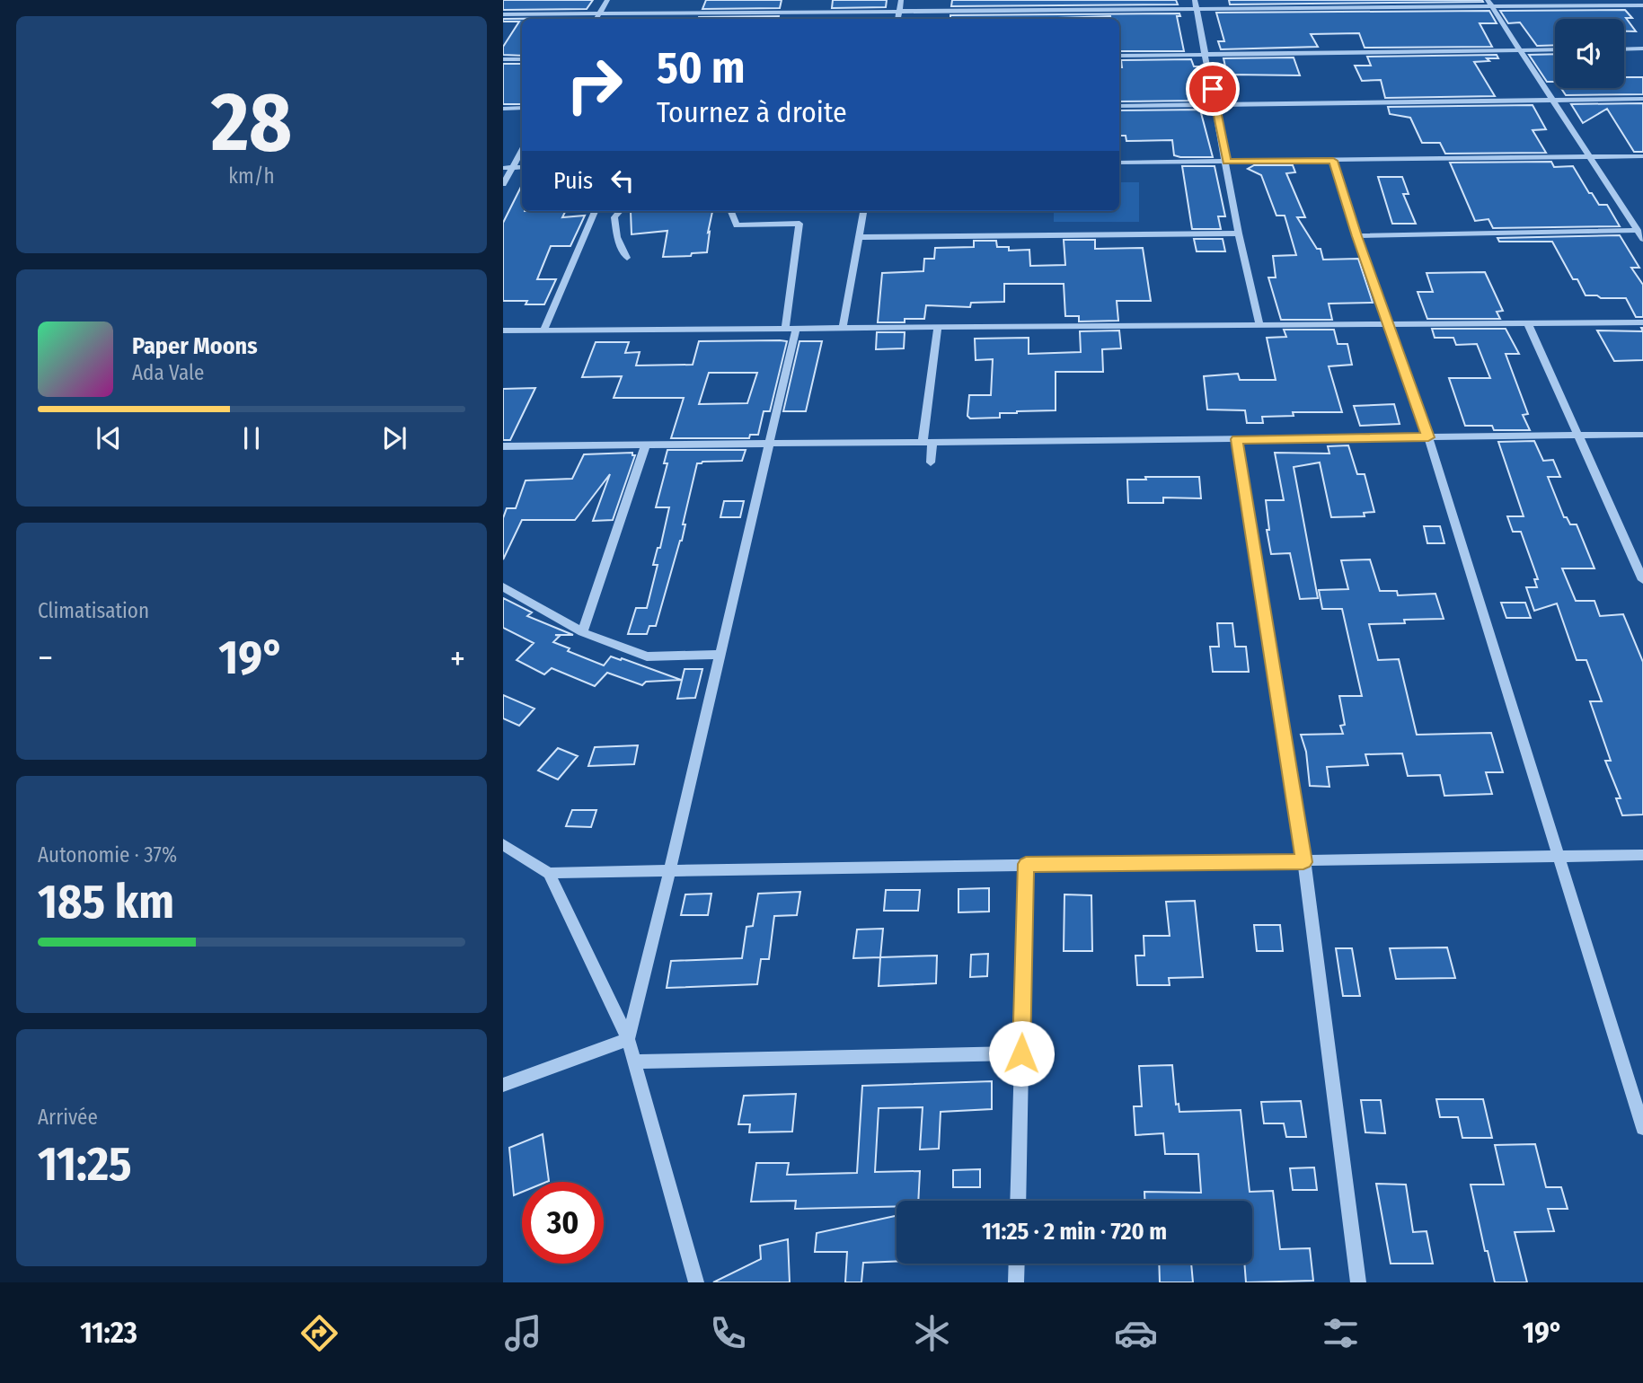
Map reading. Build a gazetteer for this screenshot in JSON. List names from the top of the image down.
{
  "page": {
    "tile": [
      ["28", "km/h"],
      "Climatisation",
      ["Autonomie · 37%", "185 km"],
      ["Arrivée", "11:25"]
    ],
    "turn": ["50 m", "Tournez à droite"],
    "then": "Puis",
    "song": ["Paper Moons", "Ada Vale"],
    "heat": ["−", "19°", "+"],
    "limit": "30",
    "trip": "11:25 · 2 min · 720 m",
    "tabs": ["11:23", "19°"]
  }
}
